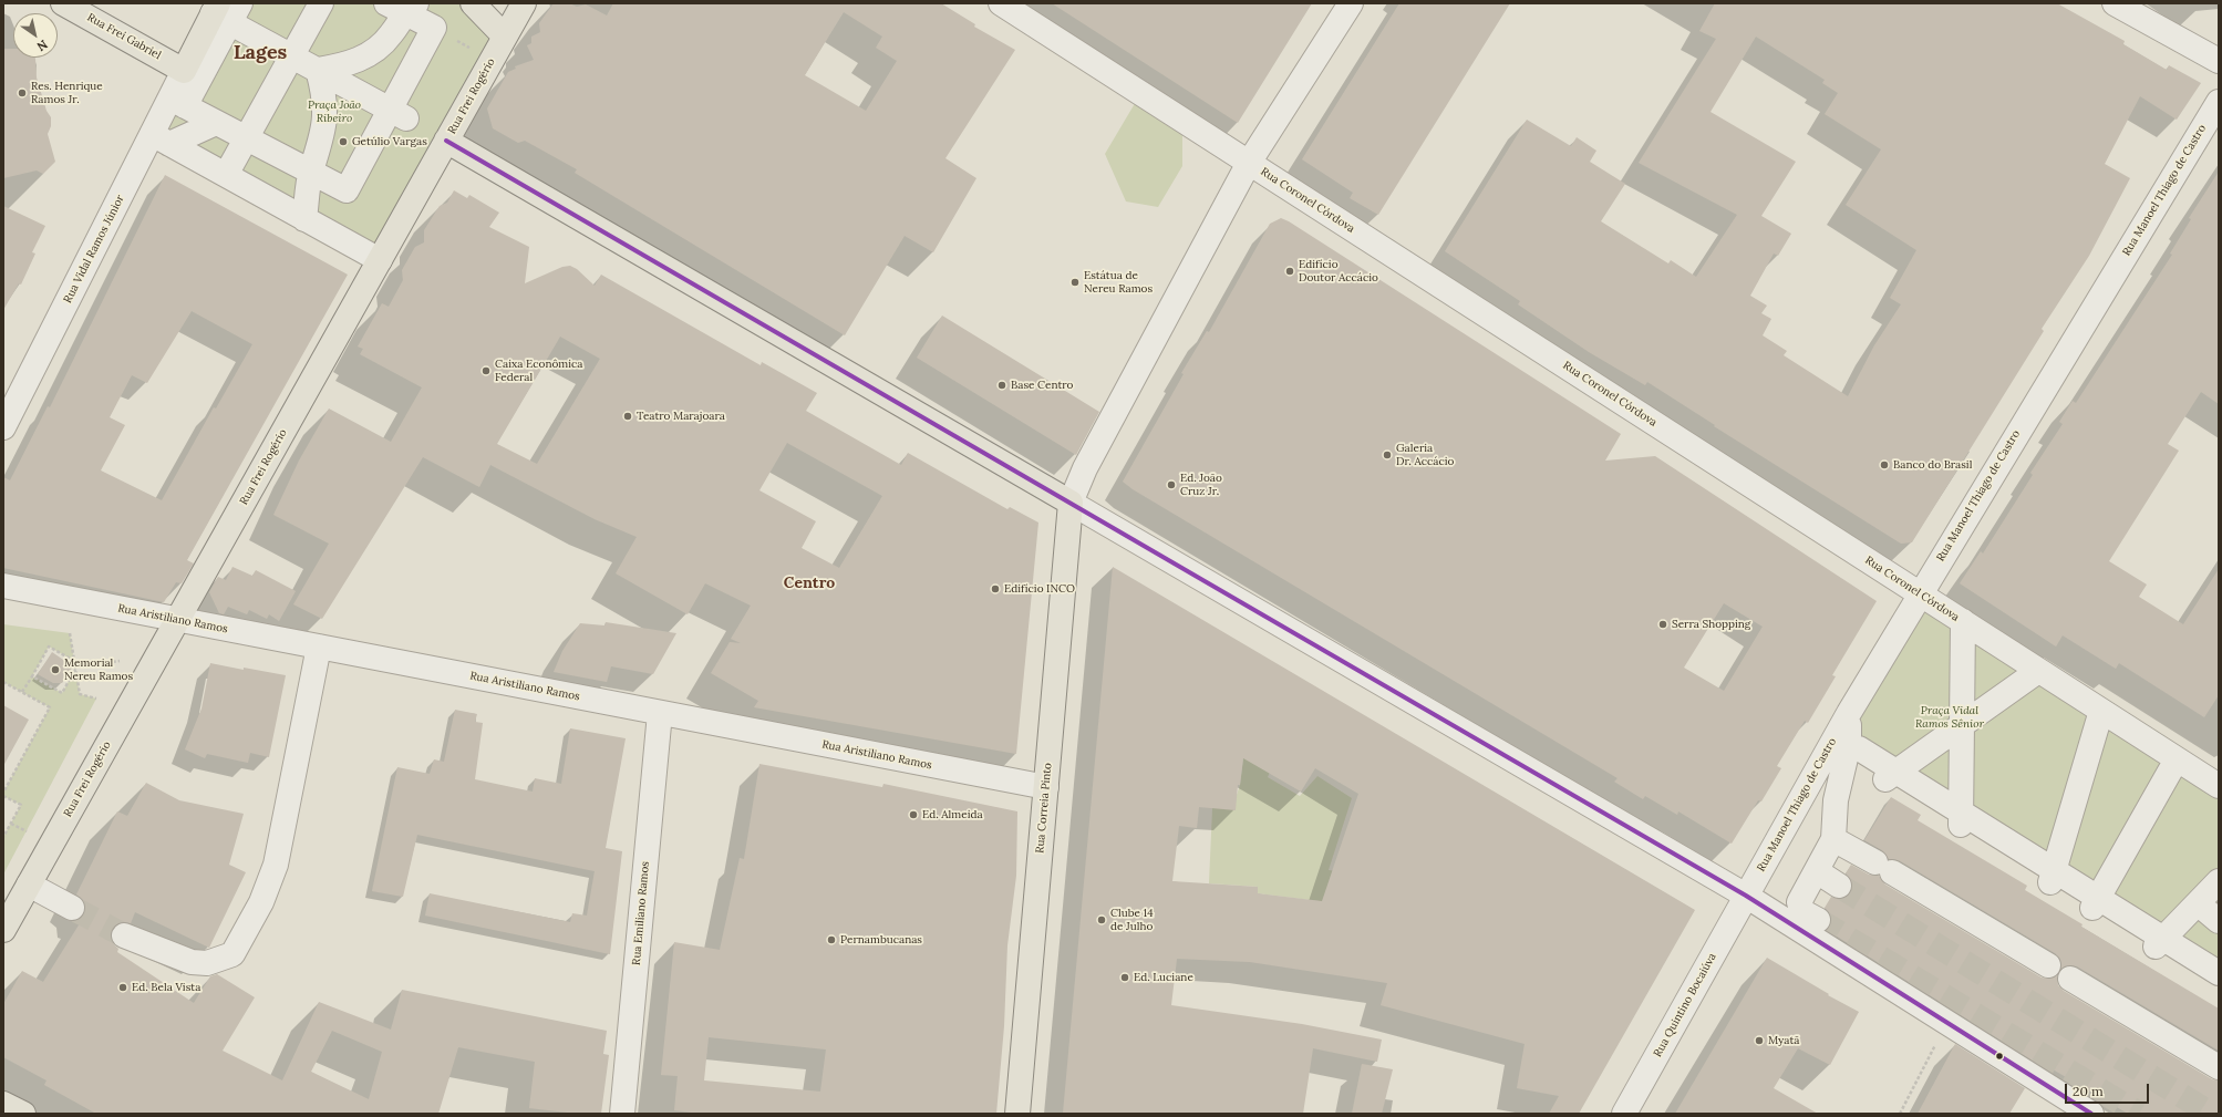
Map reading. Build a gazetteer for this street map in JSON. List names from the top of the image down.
{
  "streets": {
    "main road": ["Rua Frei Gabriel", "Rua Frei Rogério", "Rua Correia Pinto"],
    "street": [
      "Rua Manoel Thiago de Castro",
      "Rua Coronel Córdova",
      "Rua Vidal Ramos Júnior",
      "Rua Aristiliano Ramos",
      "Rua Emiliano Ramos",
      "Rua Quintino Bocaiúva"
    ]
  },
  "crossings": [
    ["Rua Frei Gabriel", "Rua Vidal Ramos Júnior"],
    ["Rua Frei Rogério", "Rua Aristiliano Ramos"],
    ["Rua Manoel Thiago de Castro", "Rua Coronel Córdova"],
    ["Rua Manoel Thiago de Castro", "Rua Quintino Bocaiúva"],
    ["Rua Aristiliano Ramos", "Rua Correia Pinto"],
    ["Rua Aristiliano Ramos", "Rua Emiliano Ramos"]
  ],
  "districts": ["Lages", "Centro"],
  "parks": ["Praça João Ribeiro", "Praça Vidal Ramos Sênior"],
  "places": [
    "Res. Henrique Ramos Jr.",
    "Getúlio Vargas",
    "Edifício Doutor Accácio",
    "Estátua de Nereu Ramos",
    "Caixa Econômica Federal",
    "Base Centro",
    "Teatro Marajoara",
    "Galeria Dr. Accácio",
    "Banco do Brasil",
    "Ed. João Cruz Jr.",
    "Edifício INCO",
    "Serra Shopping",
    "Memorial Nereu Ramos",
    "Ed. Almeida",
    "Clube 14 de Julho",
    "Pernambucanas",
    "Ed. Luciane",
    "Ed. Bela Vista",
    "Myatã"
  ],
  "scale_bar": "20 m",
  "north": "bottom right"
}
